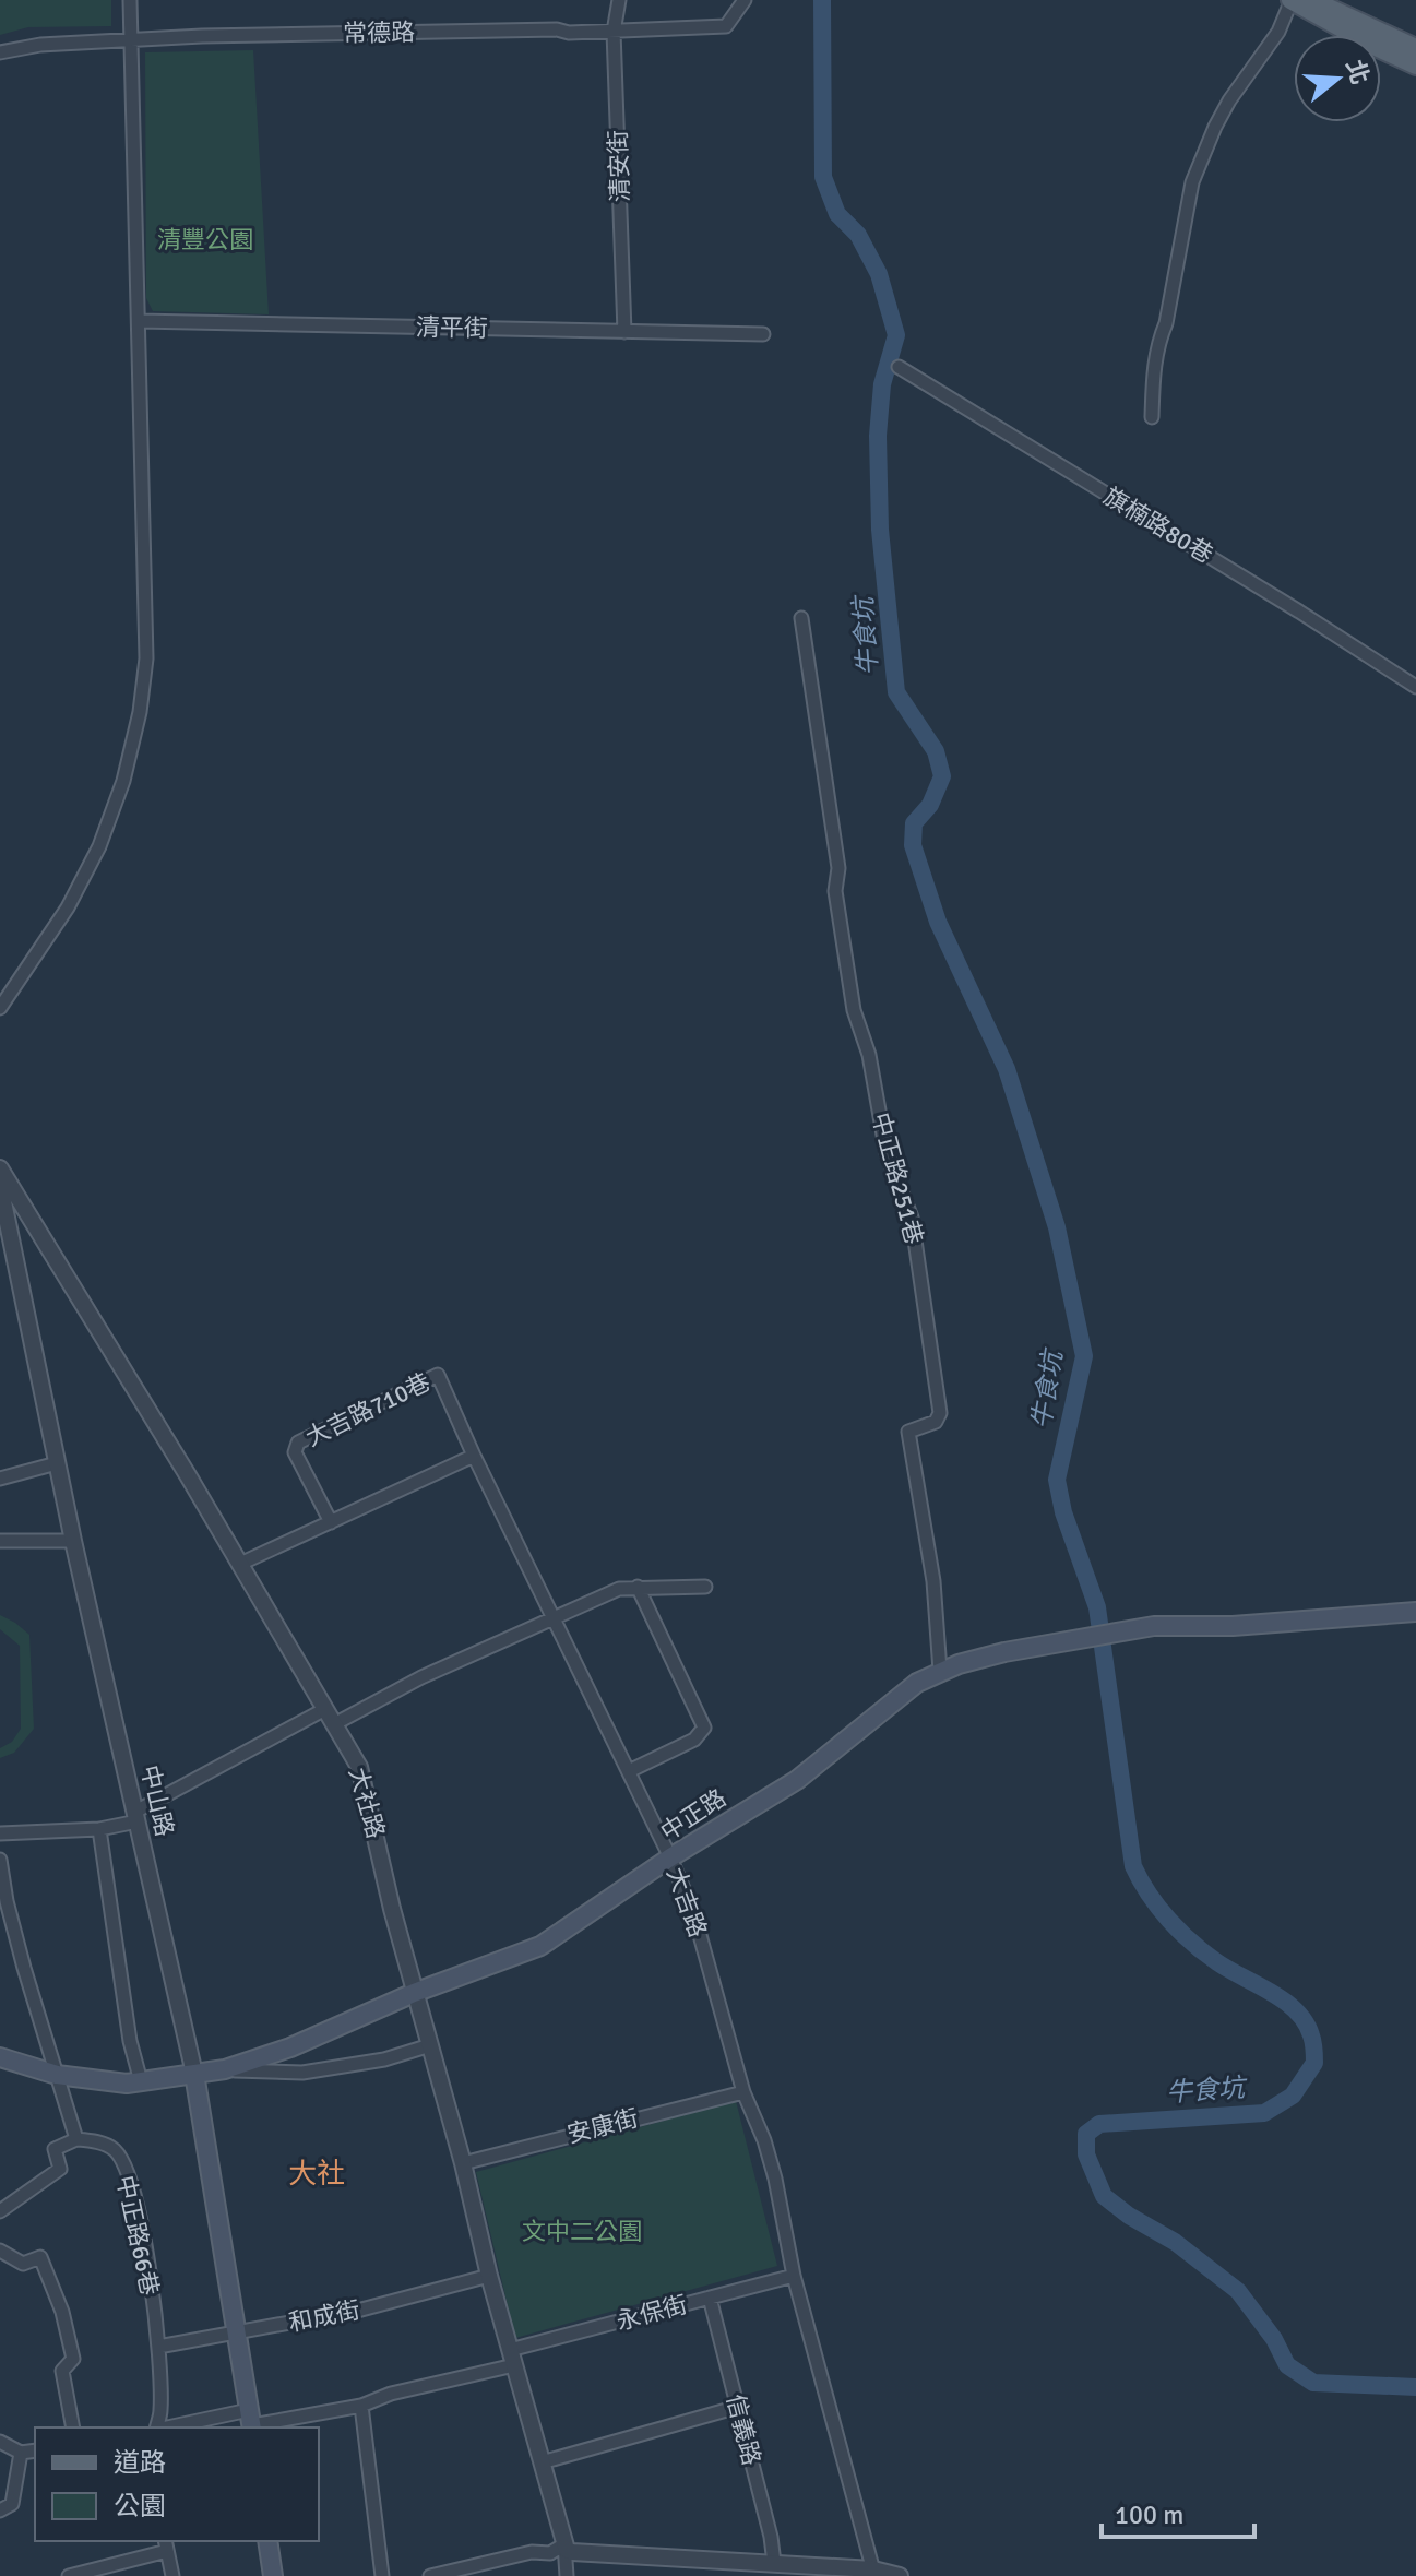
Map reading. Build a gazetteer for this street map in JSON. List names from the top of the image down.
{
  "streets": {
    "main road": ["中山路", "中正路"],
    "street": [
      "常德路",
      "清安街",
      "清平街",
      "旗楠路80巷",
      "中正路251巷",
      "大吉路710巷",
      "大社路",
      "大吉路",
      "安康街",
      "中正路66巷",
      "永保街",
      "和成街",
      "信義路"
    ]
  },
  "crossings": [
    ["常德路", "清安街"],
    ["清安街", "清平街"],
    ["中正路251巷", "中正路"],
    ["大吉路710巷", "大吉路"],
    ["中山路", "中正路"],
    ["中山路", "永保街"],
    ["中山路", "和成街"],
    ["大社路", "中正路"],
    ["大社路", "安康街"],
    ["大社路", "永保街"],
    ["大社路", "和成街"],
    ["中正路", "大吉路"],
    ["大吉路", "安康街"],
    ["大吉路", "永保街"],
    ["中正路66巷", "和成街"],
    ["永保街", "信義路"]
  ],
  "districts": ["大社"],
  "water": ["牛食坑"],
  "parks": ["清豐公園", "文中二公園"],
  "legend": ["道路", "公園"],
  "scale_bar": "100 m",
  "north": "right"
}
